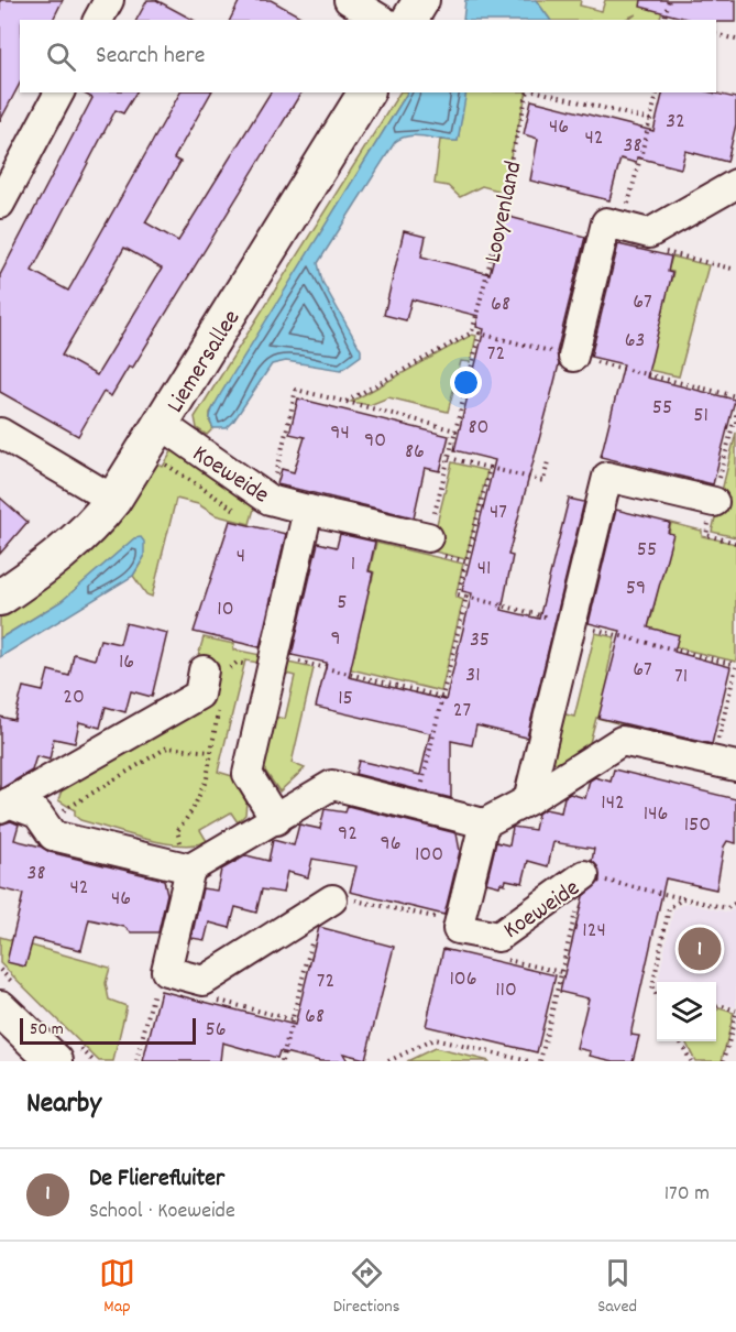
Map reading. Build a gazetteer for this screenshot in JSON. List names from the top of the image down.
{
  "streets": {
    "street": ["Liemersallee", "Koeweide"],
    "path": ["Looyenland"]
  },
  "crossings": [
    ["Liemersallee", "Koeweide"]
  ],
  "house_numbers": [
    "32",
    "46",
    "42",
    "38",
    "67",
    "68",
    "63",
    "72",
    "55",
    "51",
    "80",
    "94",
    "90",
    "86",
    "47",
    "55",
    "4",
    "1",
    "41",
    "59",
    "5",
    "10",
    "9",
    "35",
    "16",
    "67",
    "31",
    "71",
    "20",
    "15",
    "27",
    "142",
    "146",
    "150",
    "92",
    "96",
    "100",
    "38",
    "42",
    "46",
    "124",
    "106",
    "72",
    "110",
    "68",
    "56"
  ],
  "scale_bar": "50 m",
  "page": {
    "search": "Search here",
    "pins": "1",
    "scale": "50 m",
    "heading": "Nearby",
    "list": [
      {
        "mark": "1",
        "name": "De Flierefluiter",
        "note": "School · Koeweide",
        "value": "170 m"
      }
    ],
    "nav": ["Map", "Directions", "Saved"]
  }
}
